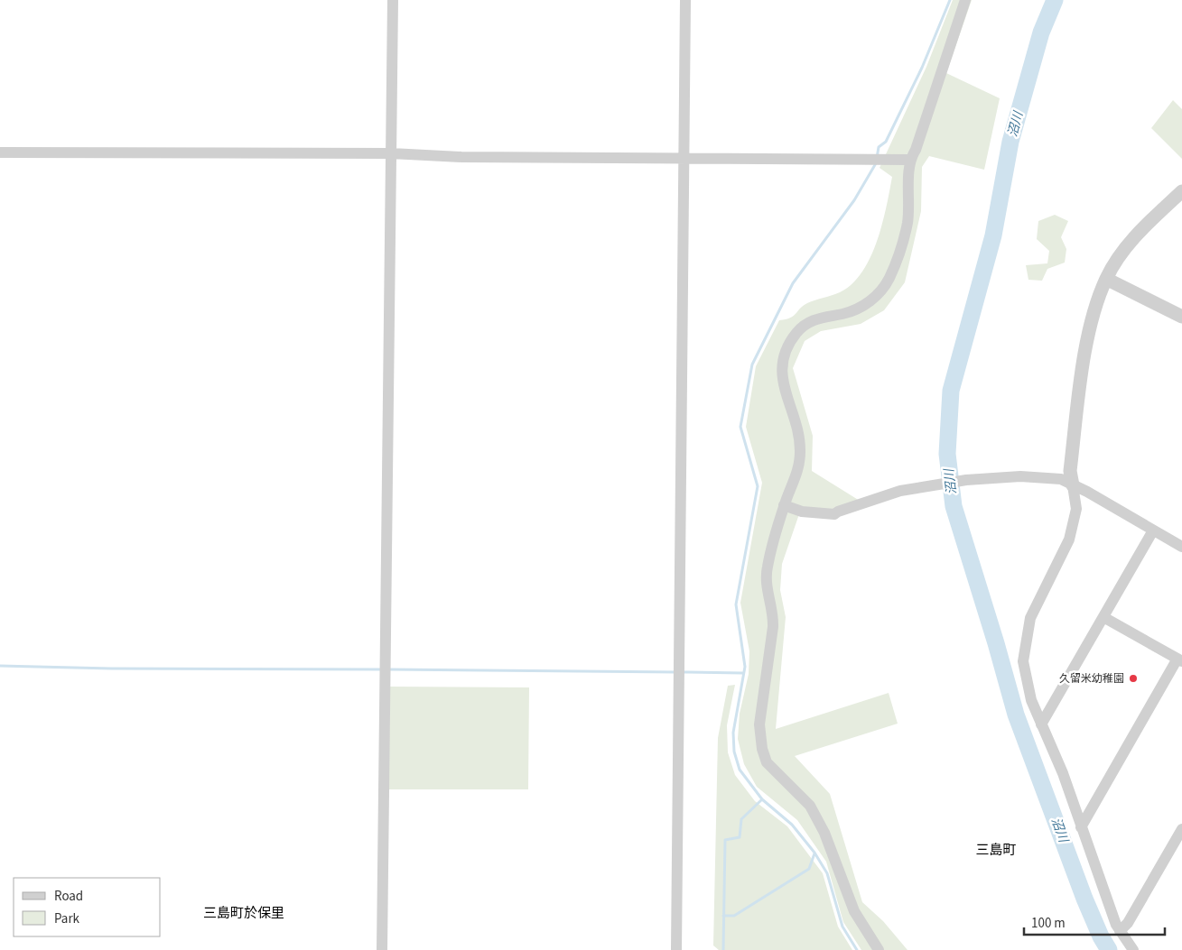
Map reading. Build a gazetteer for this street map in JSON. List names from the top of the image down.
{
  "districts": ["三島町", "三島町於保里"],
  "water": ["沼川"],
  "places": ["久留米幼稚園"],
  "legend": ["Road", "Park"],
  "scale_bar": "100 m"
}
